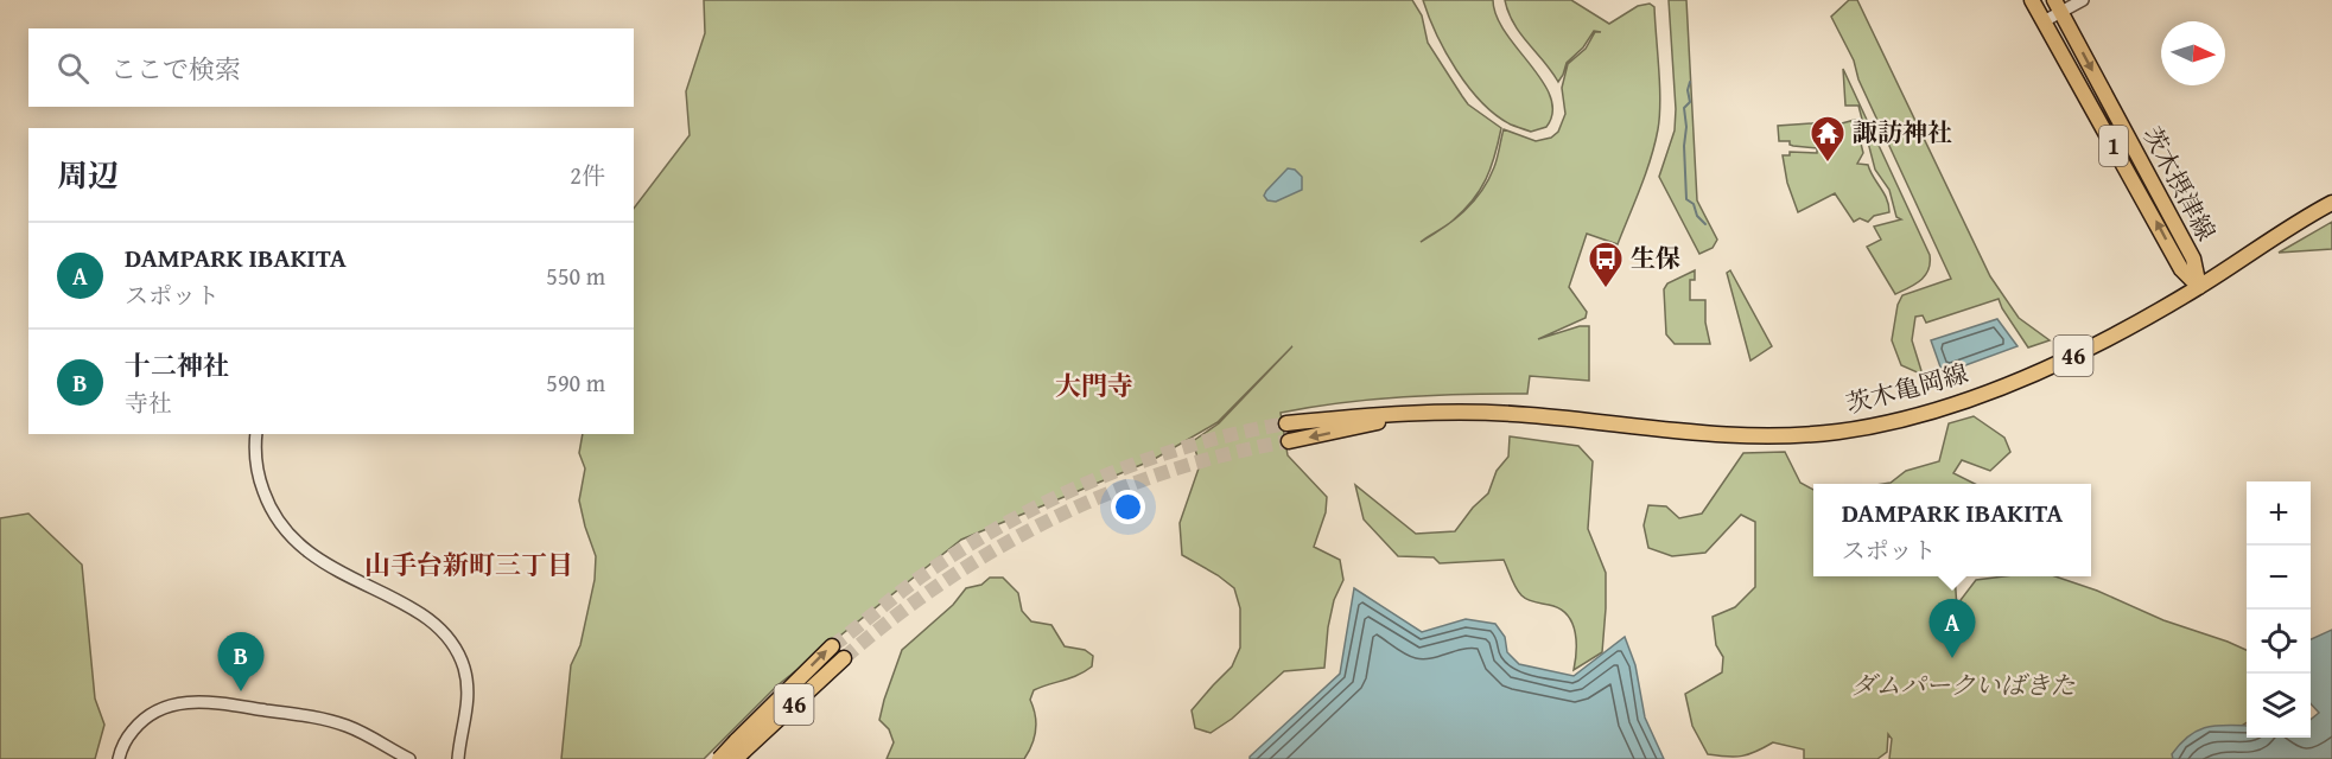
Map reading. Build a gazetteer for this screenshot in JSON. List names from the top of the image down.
{
  "streets": {
    "main road": [
      "1",
      "茨木摂津線",
      "46",
      "茨木亀岡線"
    ]
  },
  "crossings": [
    ["茨木摂津線", "茨木亀岡線"]
  ],
  "districts": ["大門寺", "山手台新町三丁目"],
  "parks": ["ダムパークいばきた"],
  "places": {
    "temple": ["諏訪神社"],
    "bus stop": ["生保"]
  },
  "north": "right",
  "page": {
    "search": "ここで検索",
    "heading": ["周辺", "2件"],
    "list": [
      {
        "mark": "A",
        "name": "DAMPARK IBAKITA",
        "note": "スポット",
        "value": "550 m"
      },
      {
        "mark": "B",
        "name": "十二神社",
        "note": "寺社",
        "value": "590 m"
      }
    ],
    "map_buttons": ["+", "−"],
    "popup": ["DAMPARK IBAKITA", "スポット"],
    "pins": ["A", "B"]
  }
}
